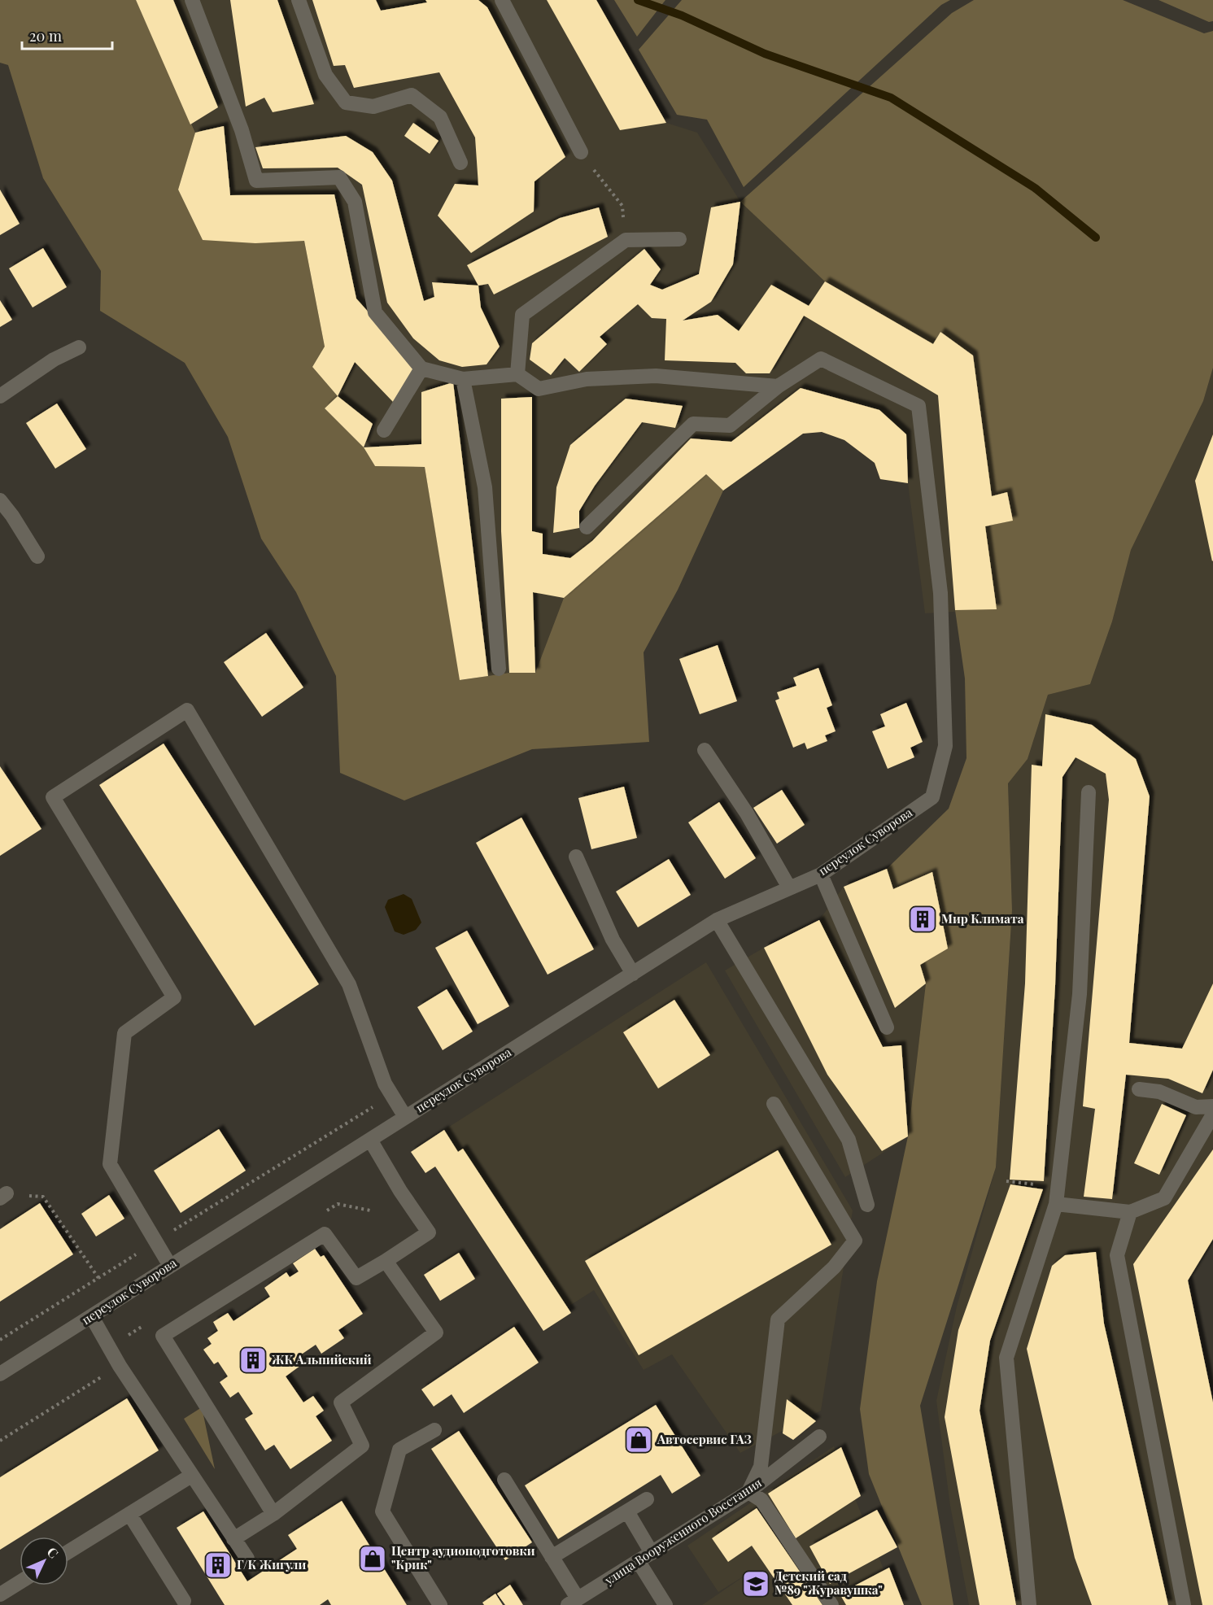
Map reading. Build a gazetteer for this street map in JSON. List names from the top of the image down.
{
  "streets": {
    "street": ["переулок Суворова", "улица Вооруженного Восстания"]
  },
  "places": {
    "building": ["Мир Климата", "ЖК Альпийский", "Г/К Жигули"],
    "shop": ["Автосервис ГАЗ", "Центр аудиоподготовки \"Крик\""],
    "school or university": ["Детский сад №89 \"Журавушка\""]
  },
  "scale_bar": "20 m",
  "north": "top right"
}
